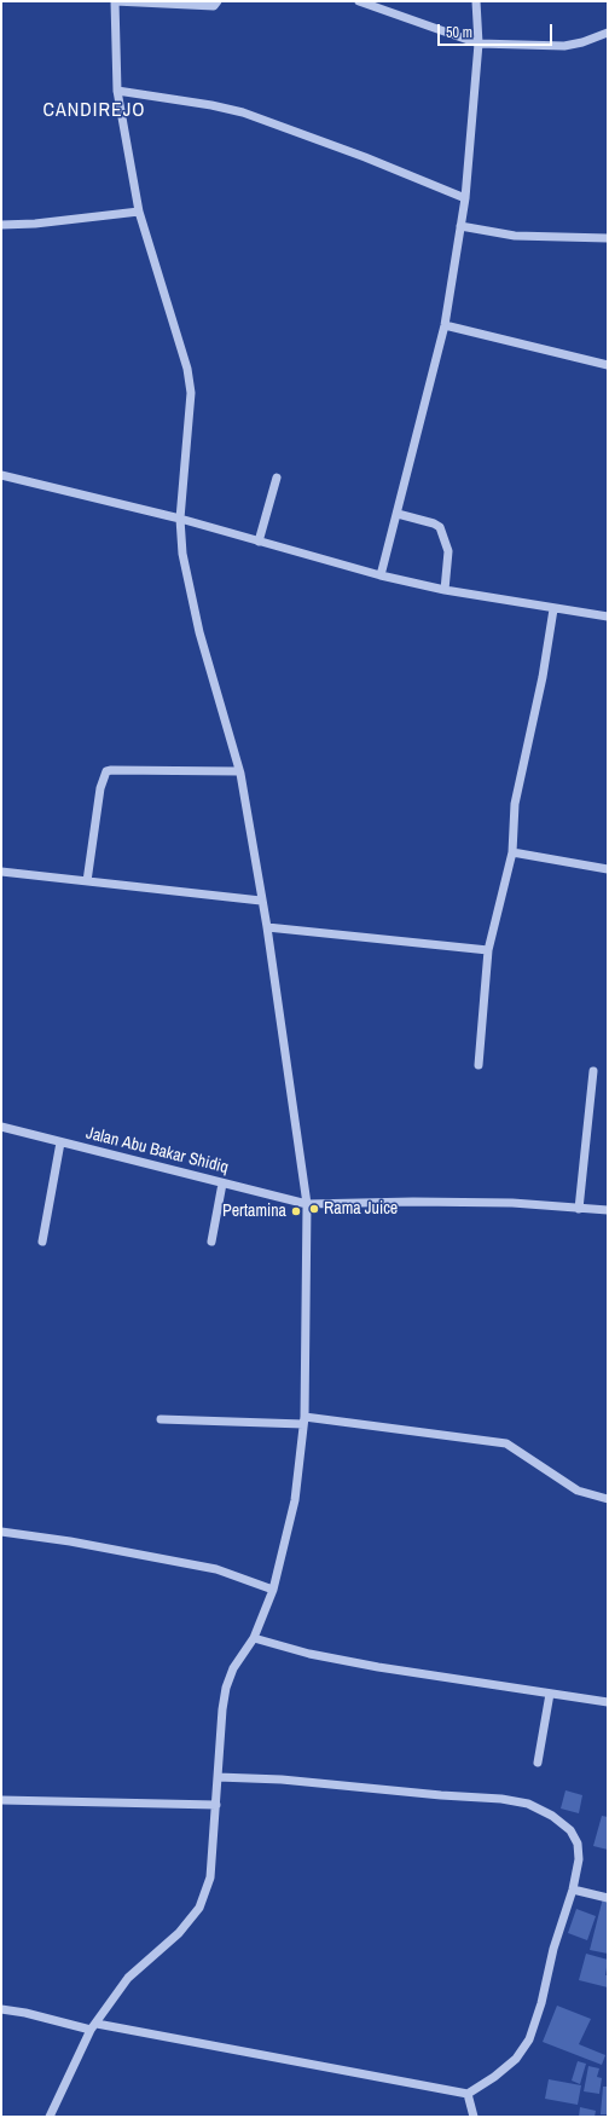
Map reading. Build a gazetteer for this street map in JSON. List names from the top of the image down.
{
  "streets": {
    "street": ["Jalan Abu Bakar Shidiq"]
  },
  "districts": ["CANDIREJO"],
  "places": ["Rama Juice", "Pertamina"],
  "scale_bar": "50 m"
}
